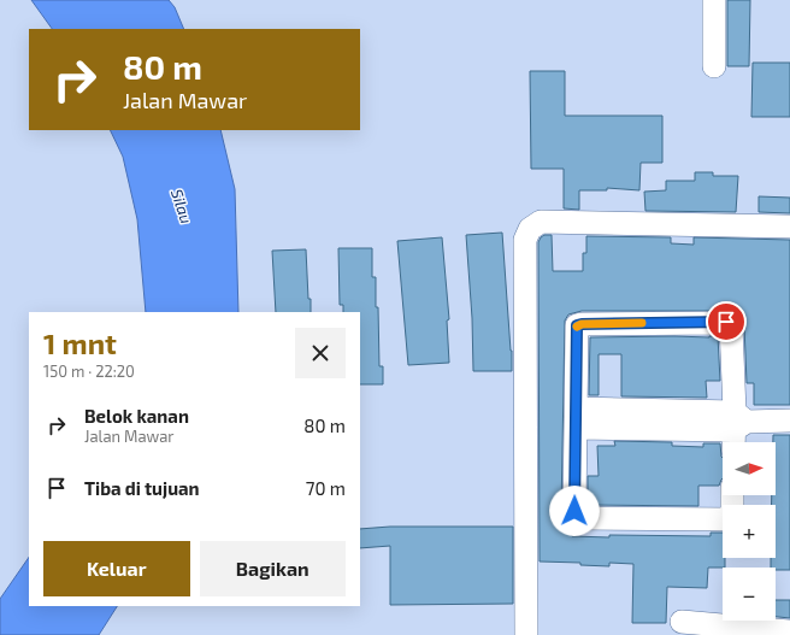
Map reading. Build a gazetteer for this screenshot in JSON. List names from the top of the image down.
{
  "water": ["Silau"],
  "north": "right",
  "page": {
    "turn": ["80 m", "Jalan Mawar"],
    "heading": ["1 mnt", "150 m · 22:20"],
    "list": [
      {
        "name": "Belok kanan",
        "note": "Jalan Mawar",
        "value": "80 m"
      },
      {
        "name": "Tiba di tujuan",
        "value": "70 m"
      }
    ],
    "map_buttons": ["+", "−"],
    "buttons": ["Keluar", "Bagikan"]
  }
}
